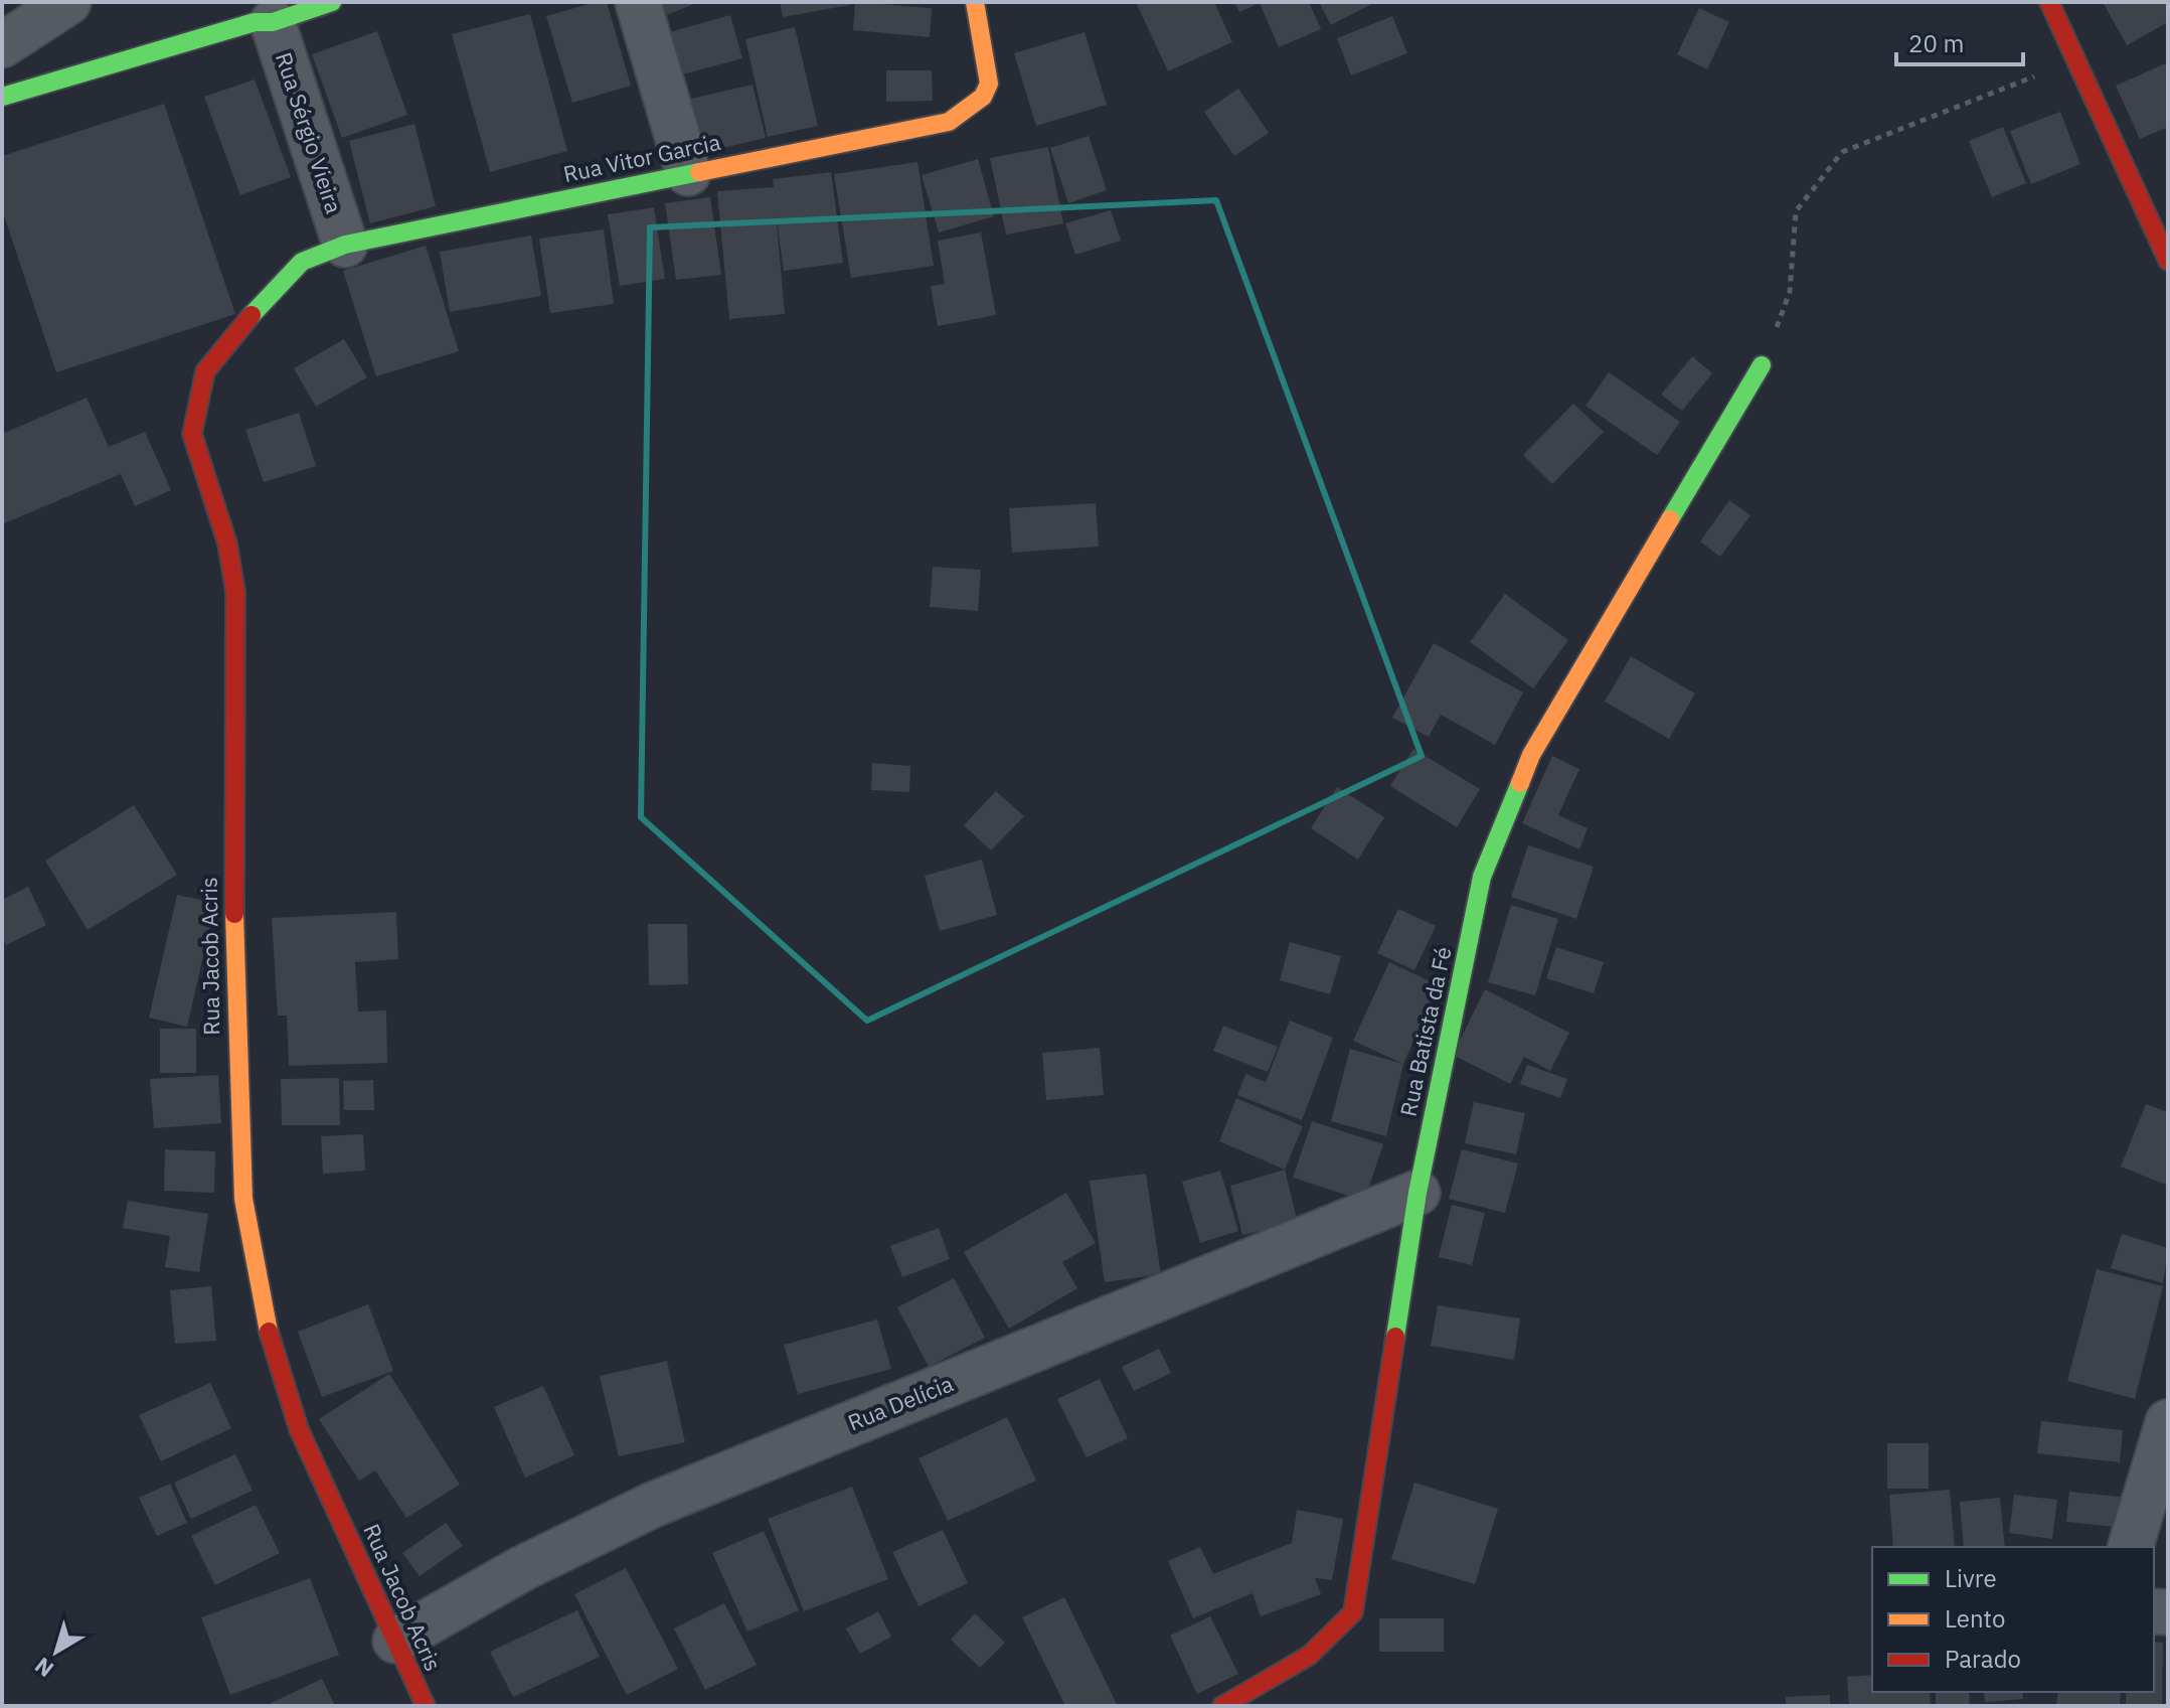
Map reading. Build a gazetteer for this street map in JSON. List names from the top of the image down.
{
  "streets": {
    "street": [
      "Rua Sérgio Vieira",
      "Rua Vitor Garcia",
      "Rua Jacob Acris",
      "Rua Batista da Fé",
      "Rua Delícia"
    ]
  },
  "crossings": [
    ["Rua Sérgio Vieira", "Rua Vitor Garcia"],
    ["Rua Sérgio Vieira", "Rua Jacob Acris"],
    ["Rua Vitor Garcia", "Rua Jacob Acris"],
    ["Rua Jacob Acris", "Rua Delícia"],
    ["Rua Batista da Fé", "Rua Delícia"]
  ],
  "legend": ["Livre", "Lento", "Parado"],
  "scale_bar": "20 m",
  "north": "bottom left"
}
